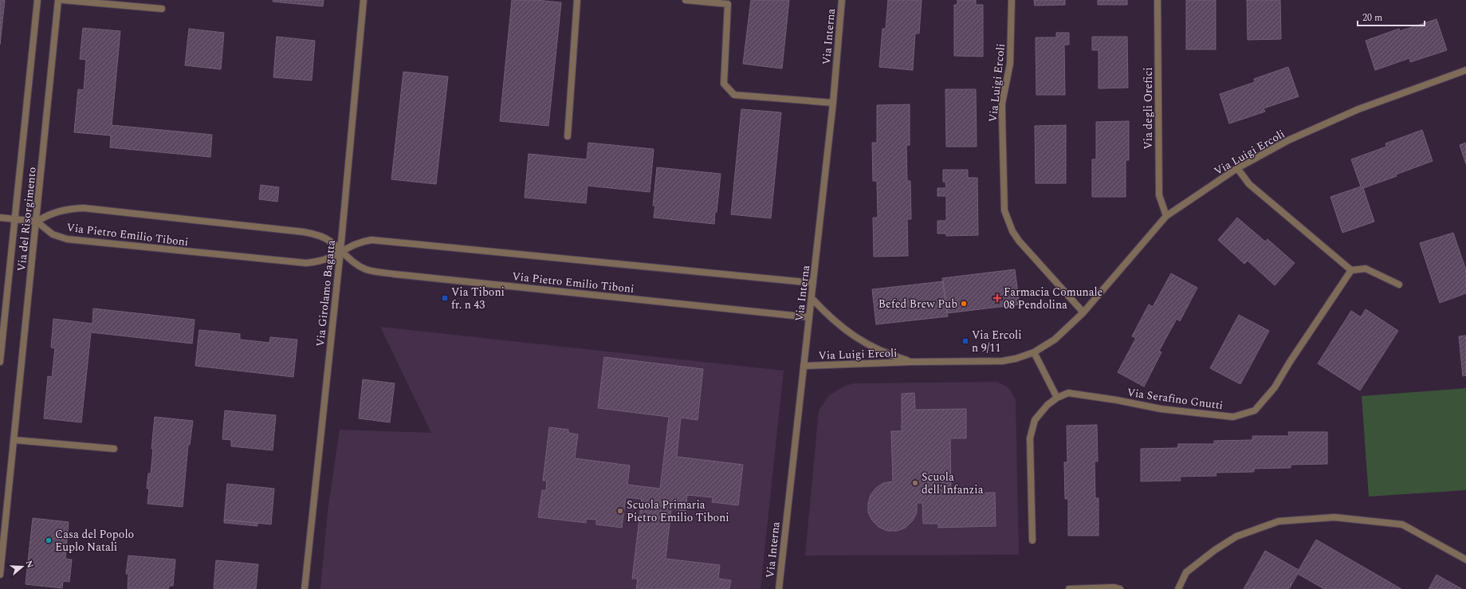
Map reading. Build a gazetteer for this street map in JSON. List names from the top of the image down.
{
  "streets": {
    "street": [
      "Via Interna",
      "Via Luigi Ercoli",
      "Via degli Orefici",
      "Via del Risorgimento",
      "Via Pietro Emilio Tiboni",
      "Via Girolamo Bagatta",
      "Via Serafino Gnutti"
    ]
  },
  "crossings": [
    ["Via Interna", "Via Luigi Ercoli"],
    ["Via Interna", "Via Pietro Emilio Tiboni"],
    ["Via Luigi Ercoli", "Via degli Orefici"],
    ["Via del Risorgimento", "Via Pietro Emilio Tiboni"],
    ["Via Pietro Emilio Tiboni", "Via Girolamo Bagatta"]
  ],
  "places": {
    "transit": ["Via Tiboni fr. n 43", "Via Ercoli n 9/11"],
    "health": ["Farmacia Comunale 08 Pendolina"],
    "other": [
      "Befed Brew Pub",
      "Scuola dell'Infanzia",
      "Scuola Primaria Pietro Emilio Tiboni",
      "Casa del Popolo Euplo Natali"
    ]
  },
  "scale_bar": "20 m",
  "north": "right"
}
